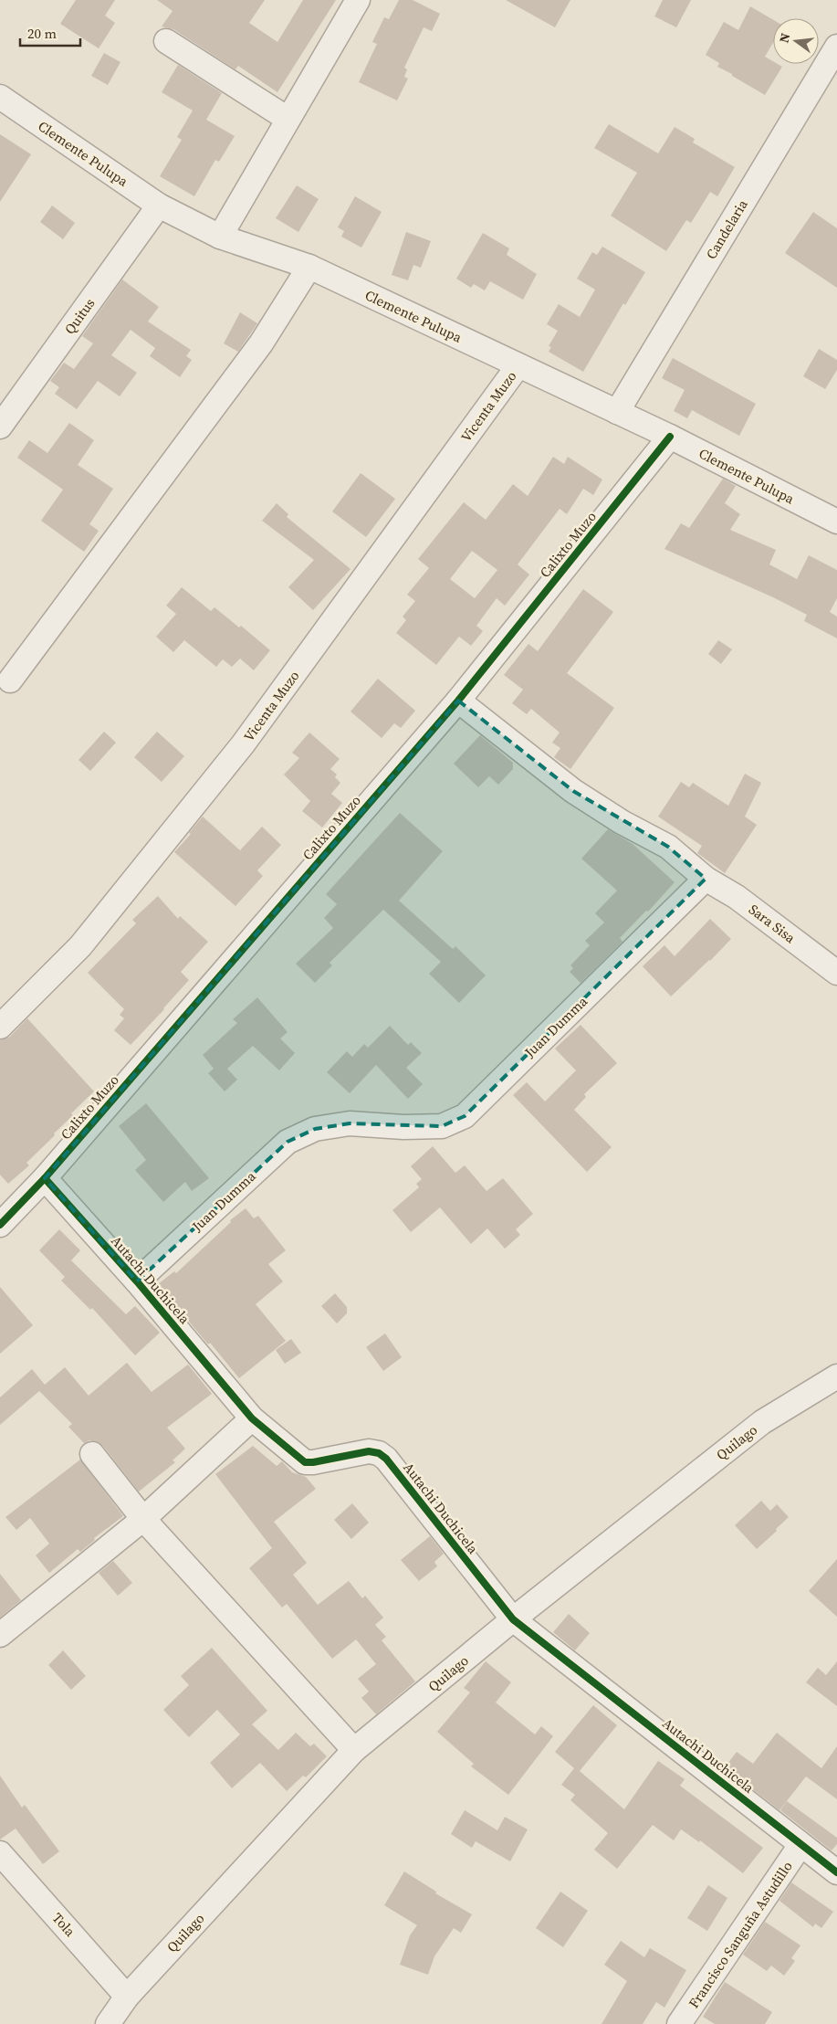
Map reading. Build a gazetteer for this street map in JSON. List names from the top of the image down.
{
  "streets": {
    "street": [
      "Clemente Pulupa",
      "Candelaria",
      "Quitus",
      "Vicenta Muzo",
      "Calixto Muzo",
      "Sara Sisa",
      "Juan Dumma",
      "Autachi Duchicela",
      "Quilago",
      "Tola",
      "Francisco Sanguña Astudillo"
    ]
  },
  "crossings": [
    ["Clemente Pulupa", "Candelaria"],
    ["Clemente Pulupa", "Quitus"],
    ["Clemente Pulupa", "Vicenta Muzo"],
    ["Clemente Pulupa", "Calixto Muzo"],
    ["Calixto Muzo", "Autachi Duchicela"],
    ["Sara Sisa", "Juan Dumma"],
    ["Juan Dumma", "Autachi Duchicela"],
    ["Autachi Duchicela", "Quilago"],
    ["Autachi Duchicela", "Francisco Sanguña Astudillo"],
    ["Quilago", "Tola"]
  ],
  "scale_bar": "20 m",
  "north": "left"
}
